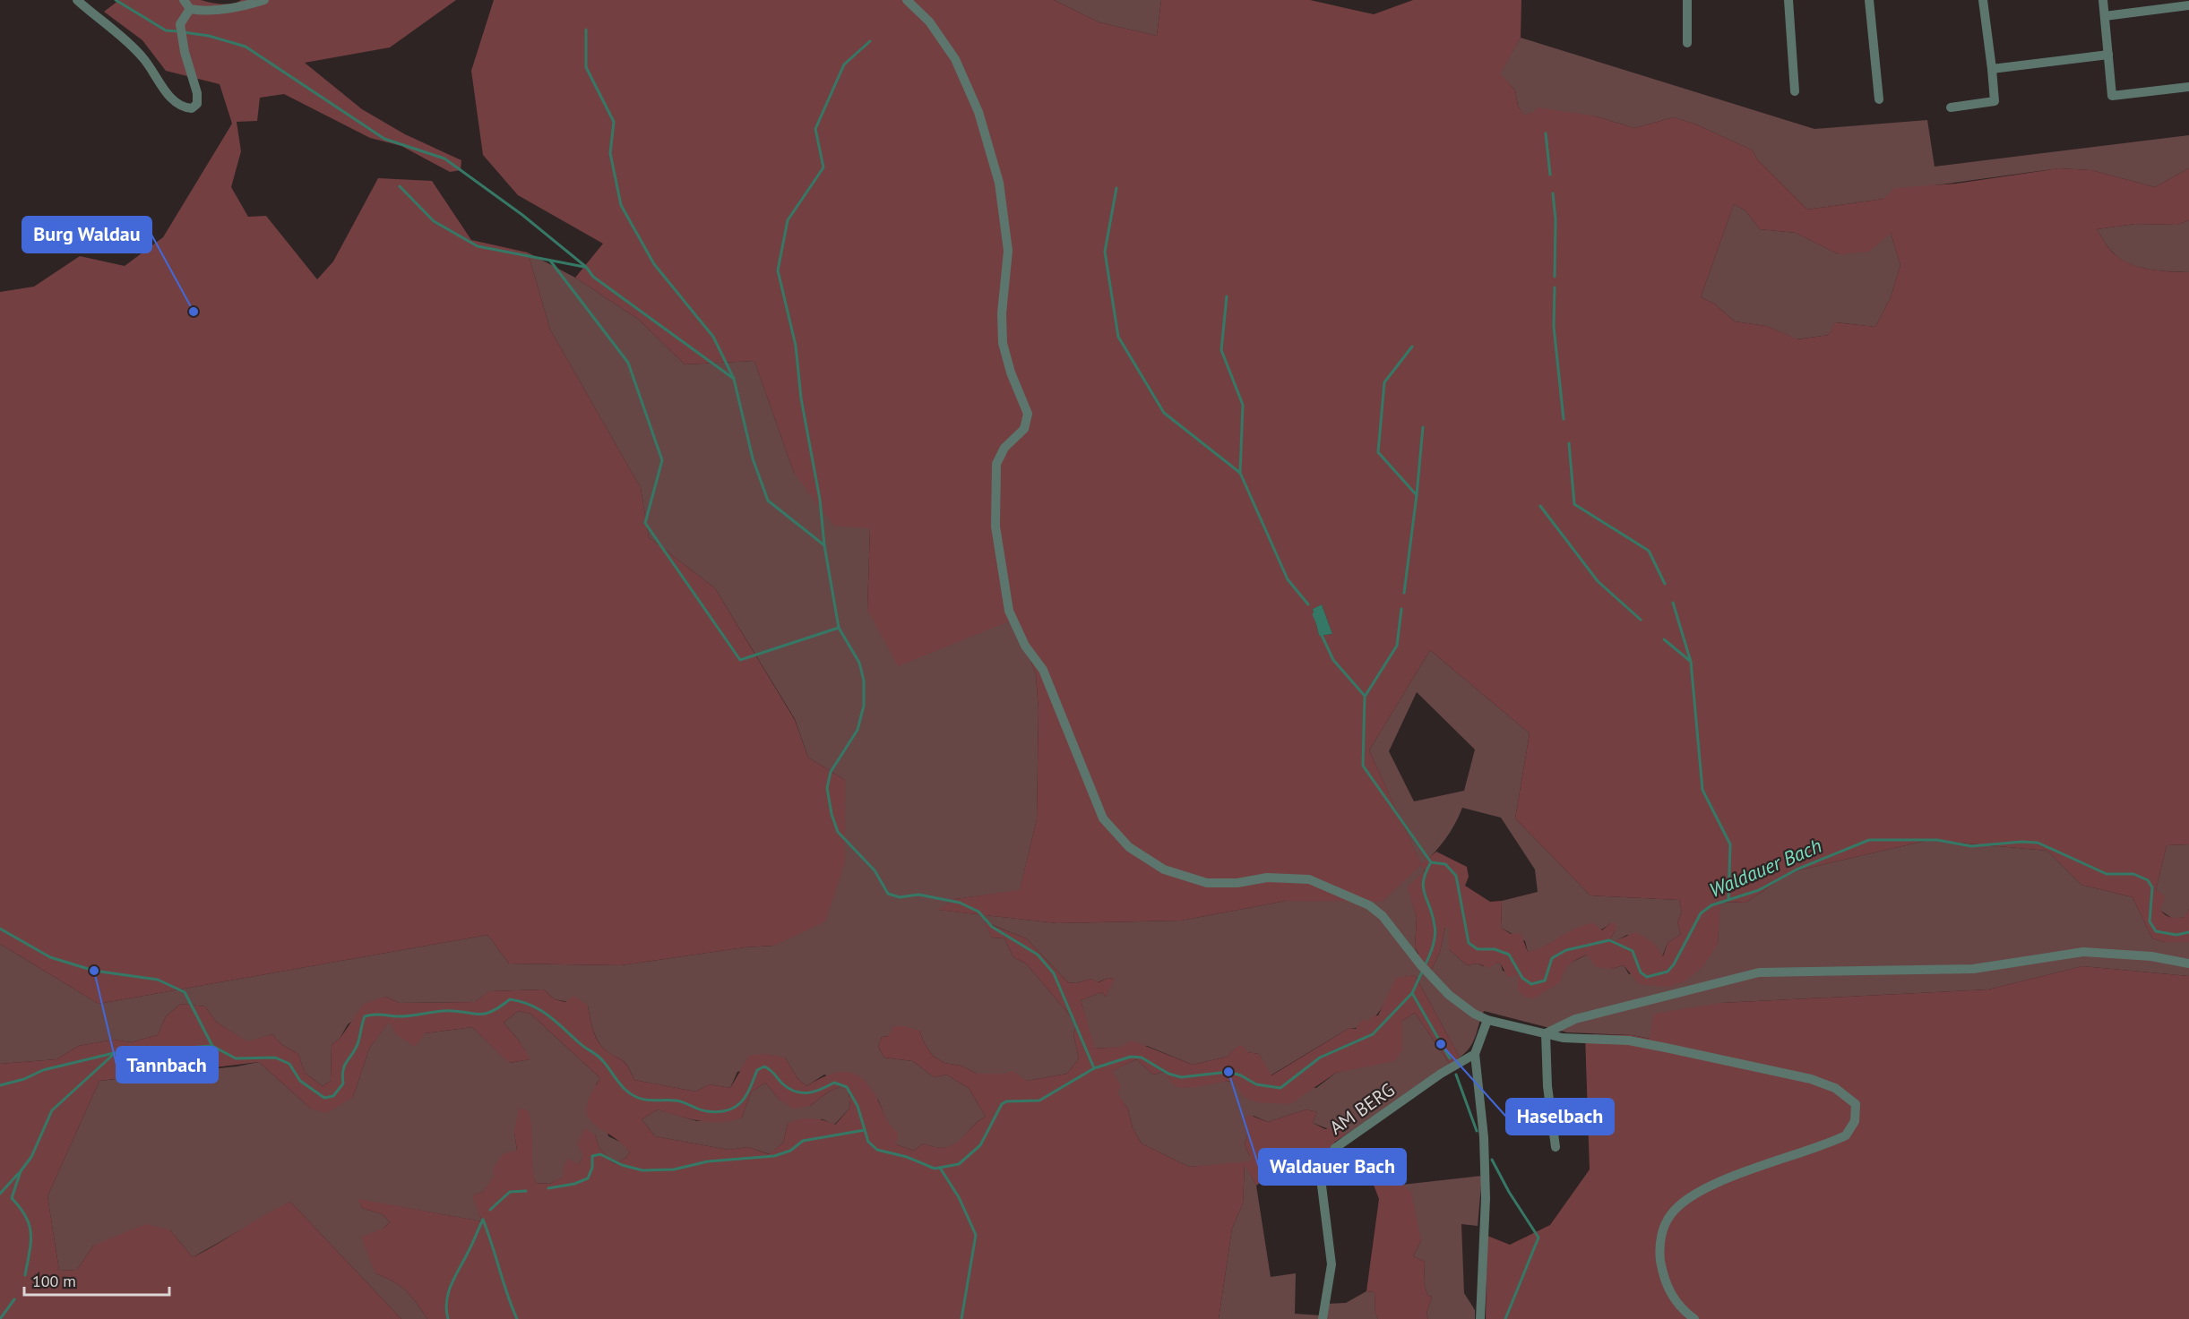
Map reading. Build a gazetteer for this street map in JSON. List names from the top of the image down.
{
  "streets": {
    "street": ["AM BERG"]
  },
  "water": ["Waldauer Bach"],
  "places": [
    "Burg Waldau",
    "Tannbach",
    "Haselbach",
    "Waldauer Bach"
  ],
  "scale_bar": "100 m"
}
